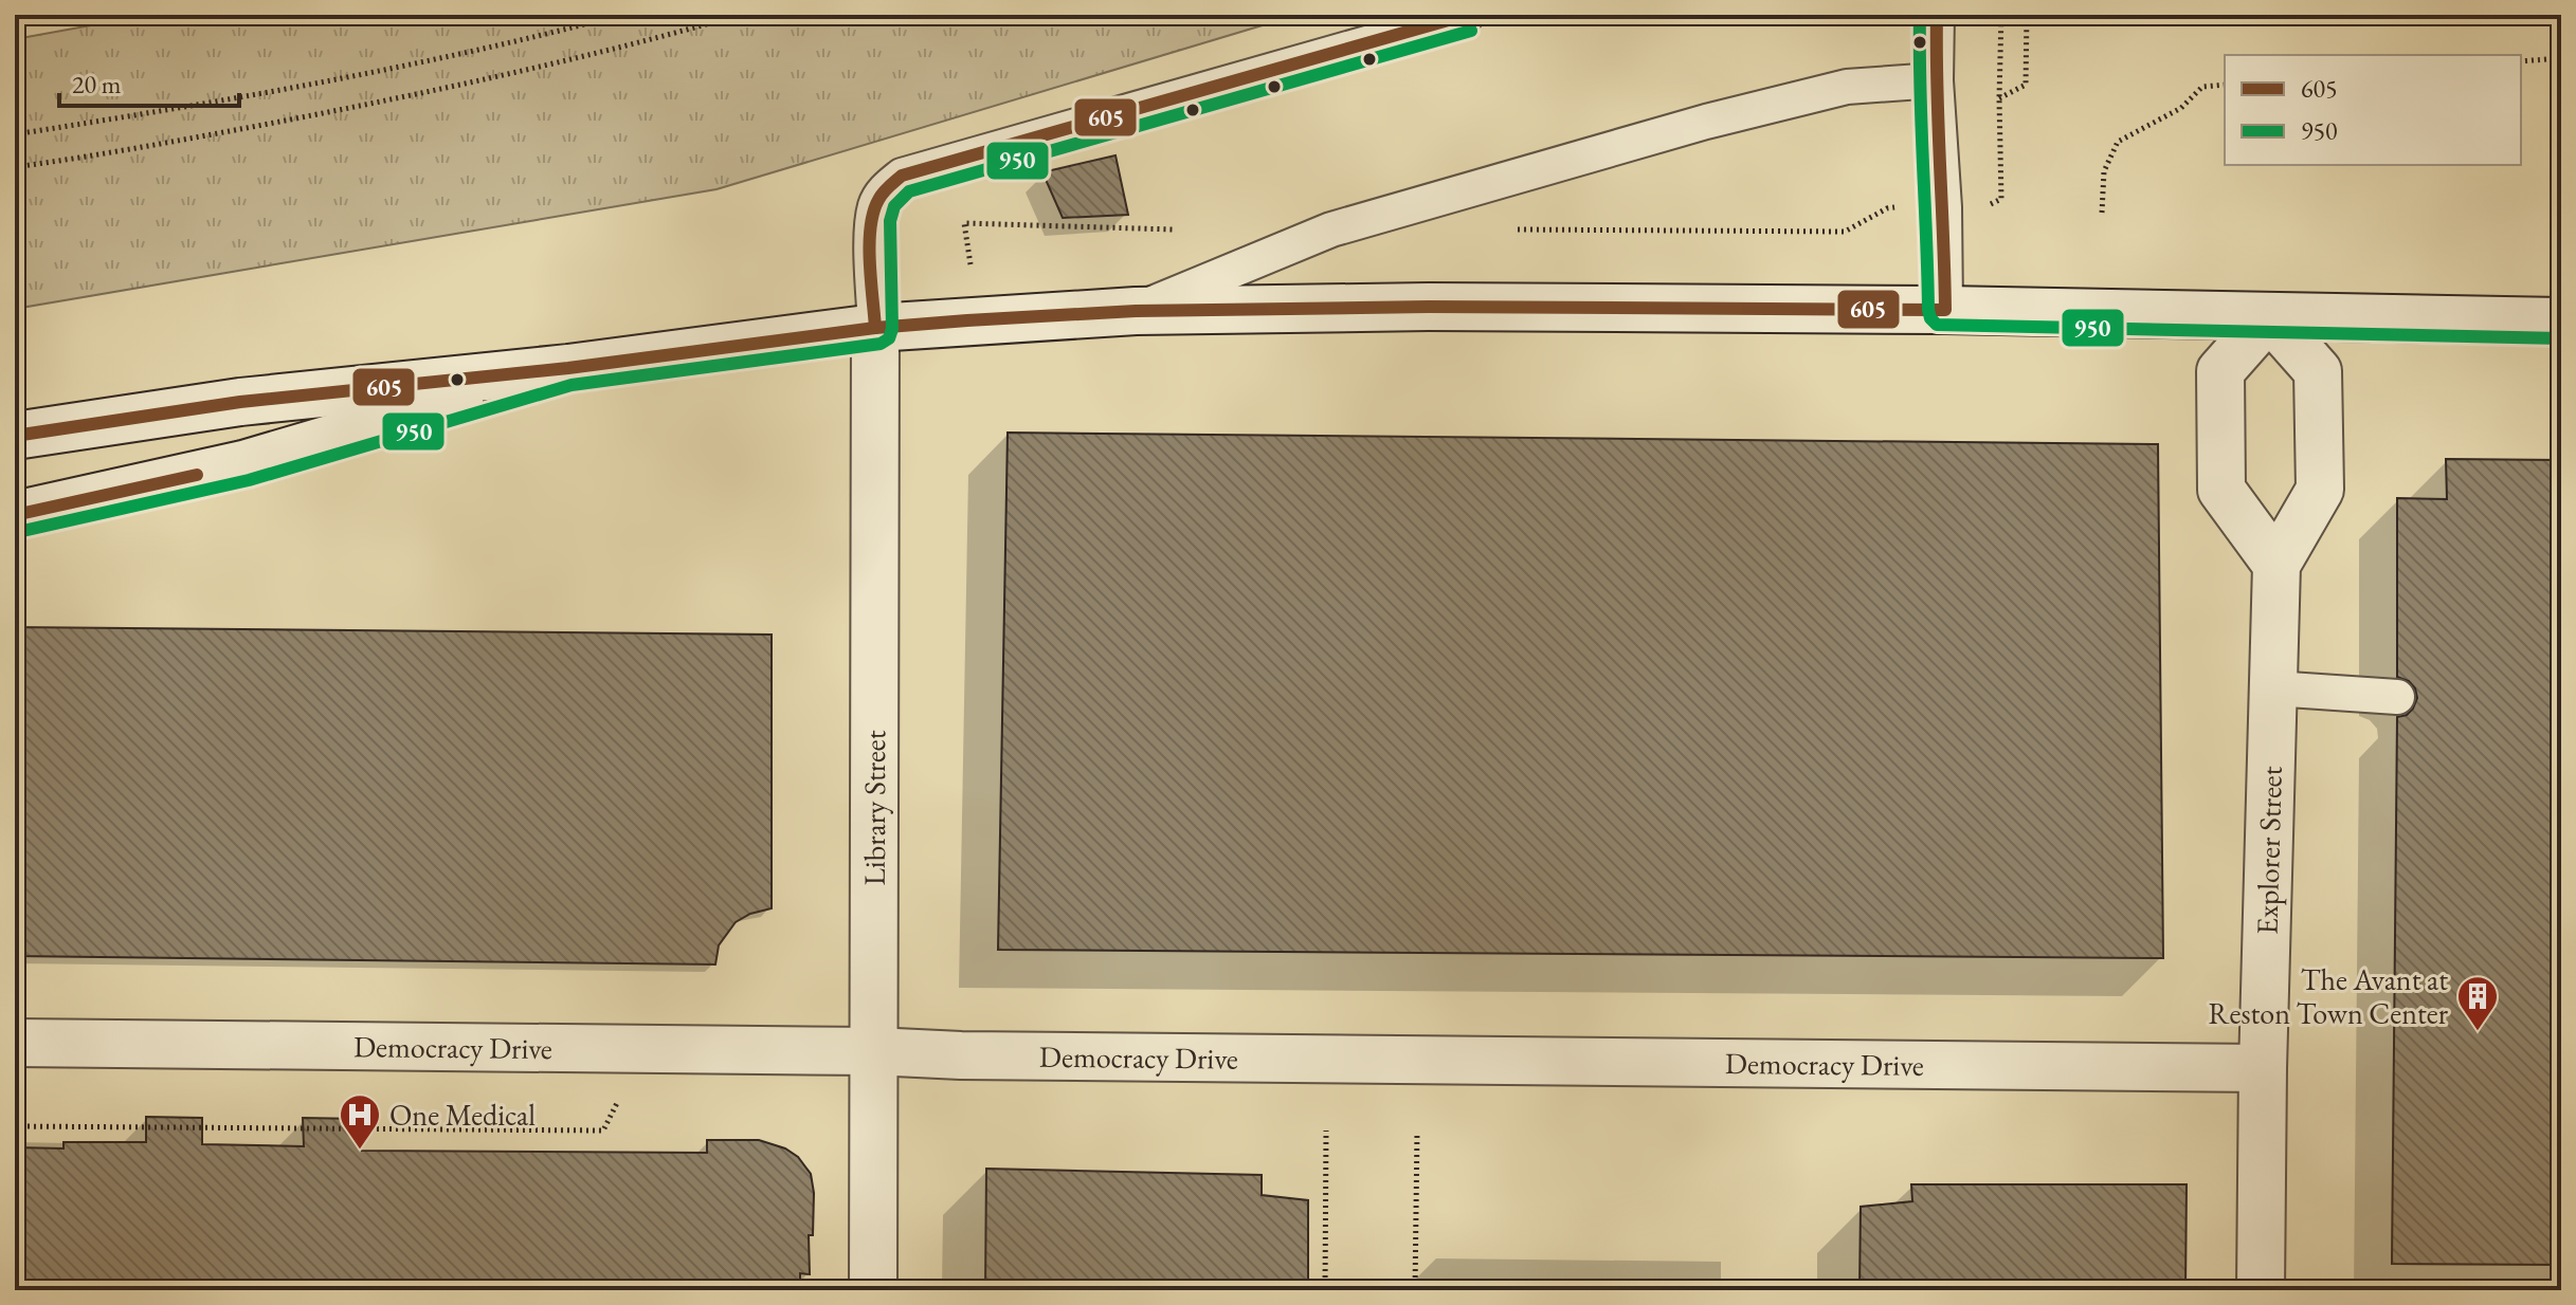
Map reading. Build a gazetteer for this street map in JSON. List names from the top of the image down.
{
  "streets": {
    "street": ["Library Street", "Explorer Street", "Democracy Drive"]
  },
  "crossings": [
    ["Library Street", "Democracy Drive"],
    ["Explorer Street", "Democracy Drive"]
  ],
  "places": {
    "building": ["The Avant at Reston Town Center"],
    "hospital": ["One Medical"]
  },
  "lines": ["transit line 605", "transit line 950"],
  "legend": ["605", "950"],
  "scale_bar": "20 m"
}
